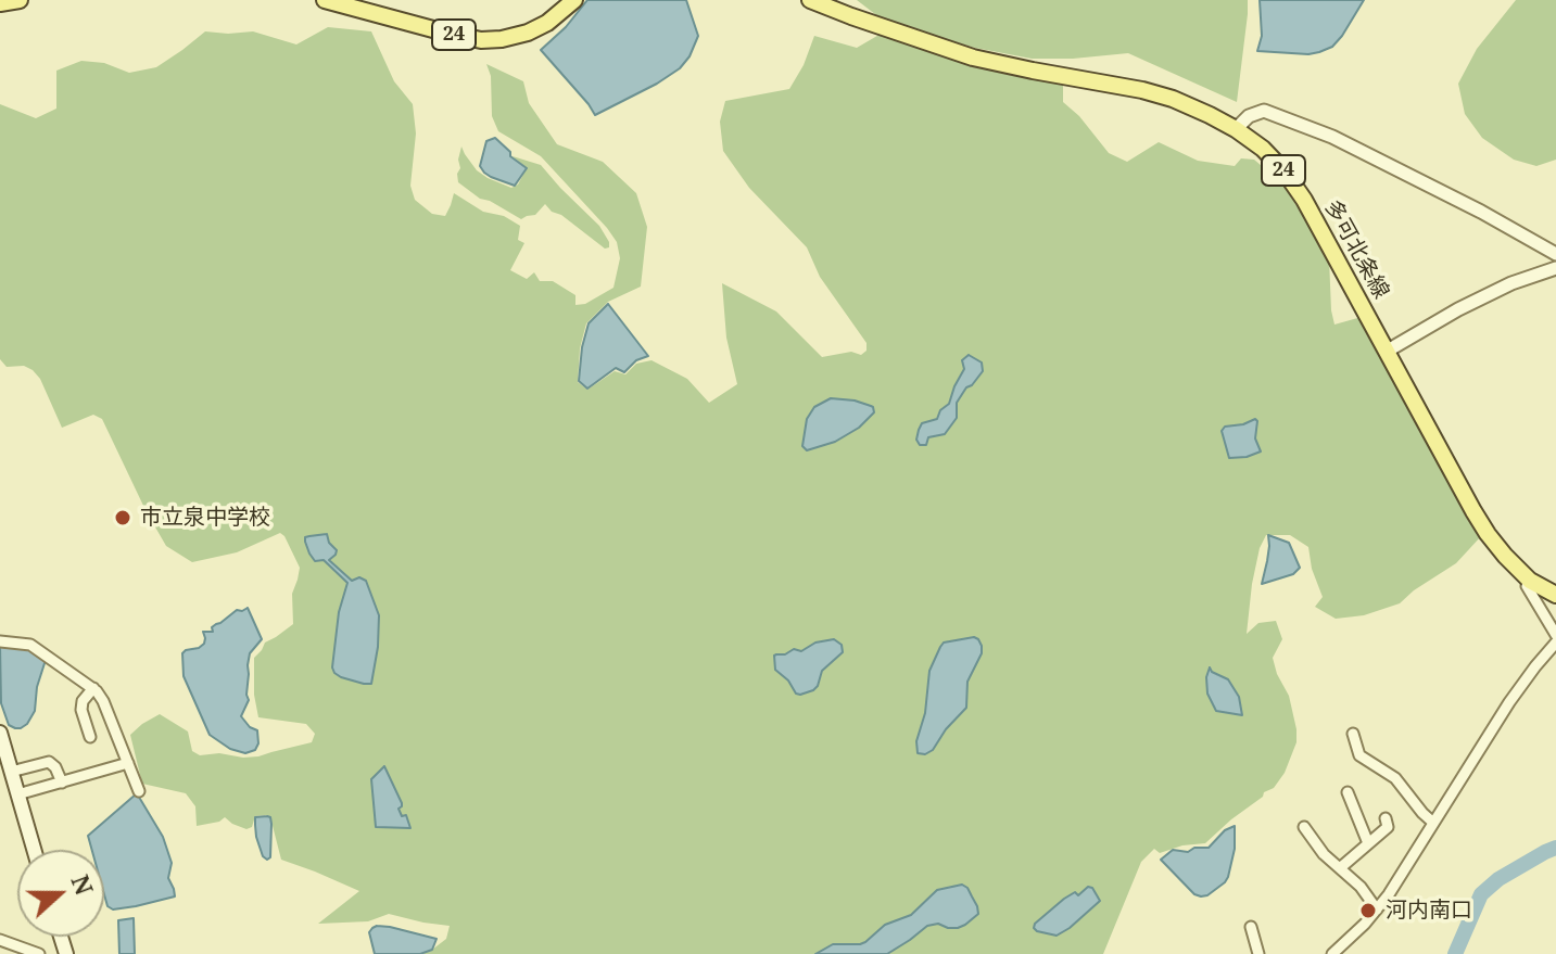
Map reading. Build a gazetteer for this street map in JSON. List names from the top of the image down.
{
  "streets": {
    "main road": ["24", "多可北条線"]
  },
  "places": ["市立泉中学校", "河内南口"],
  "north": "right"
}
